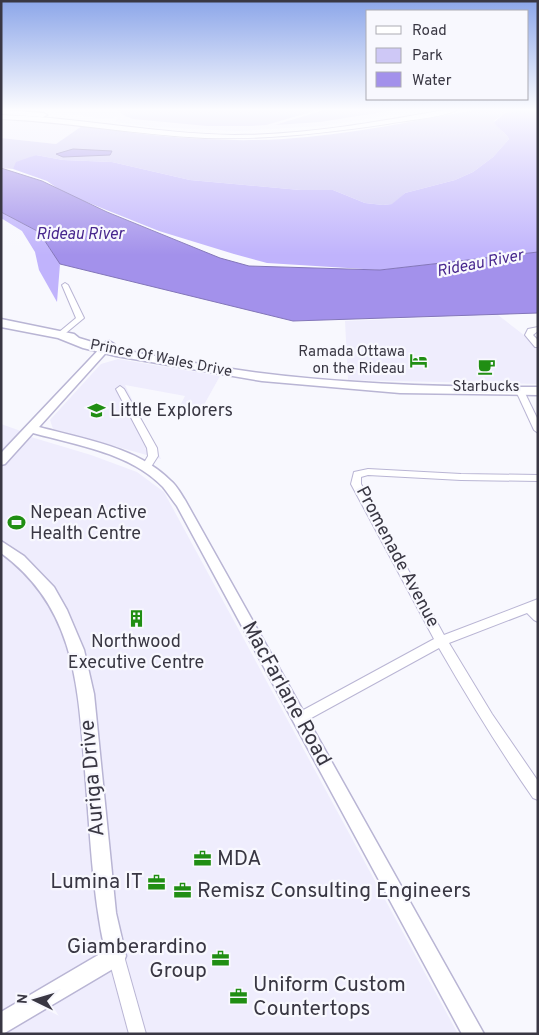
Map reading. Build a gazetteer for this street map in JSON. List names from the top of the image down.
{
  "streets": {
    "main road": ["Prince Of Wales Drive"],
    "street": ["Promenade Avenue", "MacFarlane Road", "Auriga Drive"]
  },
  "water": ["Rideau River"],
  "places": {
    "hotel": ["Ramada Ottawa on the Rideau"],
    "cafe": ["Starbucks"],
    "school or university": ["Little Explorers"],
    "sports": ["Nepean Active Health Centre"],
    "building": ["Northwood Executive Centre"],
    "office": [
      "MDA",
      "Lumina IT",
      "Remisz Consulting Engineers",
      "Giamberardino Group",
      "Uniform Custom Countertops"
    ]
  },
  "legend": ["Road", "Park", "Water"],
  "north": "left"
}
